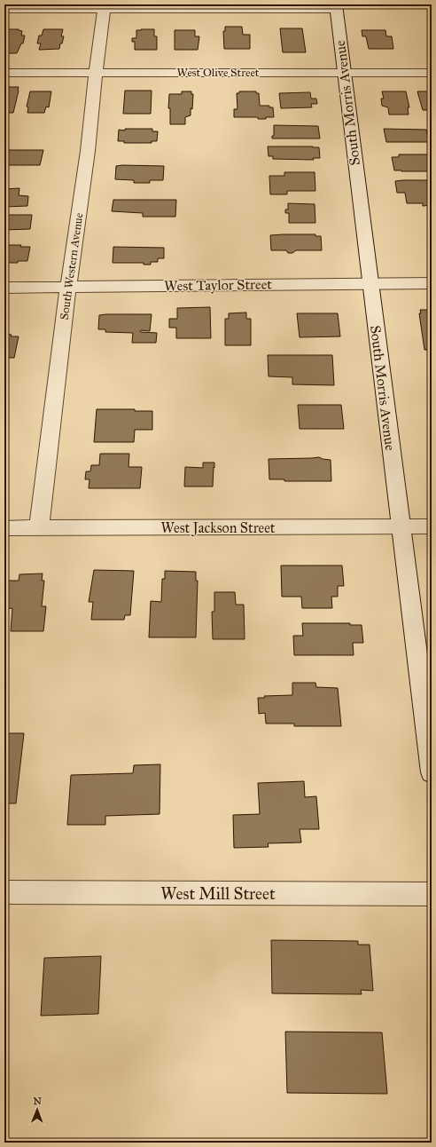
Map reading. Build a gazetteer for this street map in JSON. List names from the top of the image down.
{
  "streets": {
    "street": [
      "West Olive Street",
      "South Morris Avenue",
      "South Western Avenue",
      "West Taylor Street",
      "West Jackson Street",
      "West Mill Street"
    ]
  },
  "crossings": [
    ["West Olive Street", "South Morris Avenue"],
    ["West Olive Street", "South Western Avenue"],
    ["South Morris Avenue", "West Taylor Street"],
    ["South Morris Avenue", "West Jackson Street"],
    ["South Western Avenue", "West Taylor Street"],
    ["South Western Avenue", "West Jackson Street"]
  ],
  "north": "top"
}
